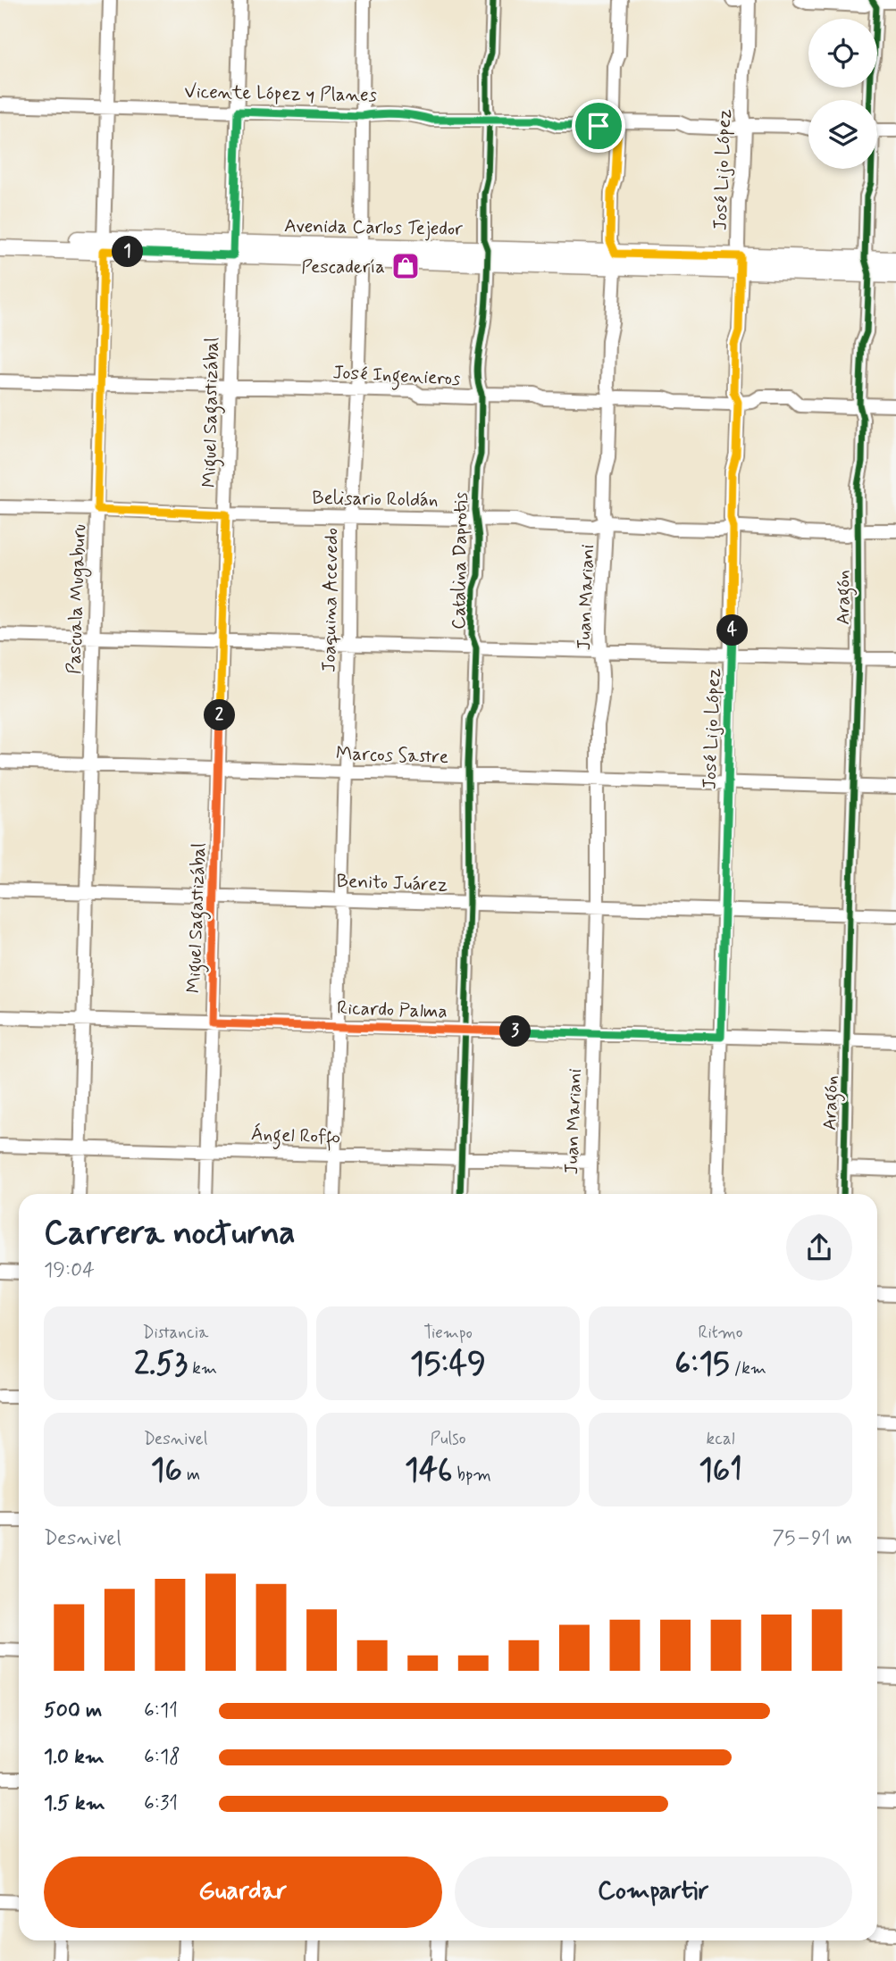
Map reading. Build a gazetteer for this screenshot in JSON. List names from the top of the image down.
{
  "streets": {
    "main road": ["Avenida Carlos Tejedor"],
    "street": [
      "Vicente López y Planes",
      "José Lijo López",
      "José Ingenieros",
      "Miguel Sagastizábal",
      "Belisario Roldán",
      "Catalina Daprotis",
      "Juan Mariani",
      "Aragón",
      "Pascuala Mugaburu",
      "Joaquina Acevedo",
      "Marcos Sastre",
      "Benito Juárez",
      "Ricardo Palma",
      "Ángel Roffo"
    ]
  },
  "crossings": [
    ["Vicente López y Planes", "José Lijo López"],
    ["Vicente López y Planes", "Miguel Sagastizábal"],
    ["Vicente López y Planes", "Catalina Daprotis"],
    ["Vicente López y Planes", "Juan Mariani"],
    ["Vicente López y Planes", "Pascuala Mugaburu"],
    ["Vicente López y Planes", "Joaquina Acevedo"],
    ["José Lijo López", "Avenida Carlos Tejedor"],
    ["José Lijo López", "José Ingenieros"],
    ["José Lijo López", "Belisario Roldán"],
    ["José Lijo López", "Marcos Sastre"],
    ["José Lijo López", "Benito Juárez"],
    ["José Lijo López", "Ricardo Palma"],
    ["Avenida Carlos Tejedor", "Miguel Sagastizábal"],
    ["Avenida Carlos Tejedor", "Catalina Daprotis"],
    ["Avenida Carlos Tejedor", "Juan Mariani"],
    ["Avenida Carlos Tejedor", "Aragón"],
    ["Avenida Carlos Tejedor", "Pascuala Mugaburu"],
    ["Avenida Carlos Tejedor", "Joaquina Acevedo"],
    ["José Ingenieros", "Miguel Sagastizábal"],
    ["José Ingenieros", "Catalina Daprotis"],
    ["José Ingenieros", "Juan Mariani"],
    ["José Ingenieros", "Aragón"],
    ["José Ingenieros", "Pascuala Mugaburu"],
    ["José Ingenieros", "Joaquina Acevedo"],
    ["Miguel Sagastizábal", "Belisario Roldán"],
    ["Miguel Sagastizábal", "Marcos Sastre"],
    ["Miguel Sagastizábal", "Benito Juárez"],
    ["Miguel Sagastizábal", "Ricardo Palma"],
    ["Miguel Sagastizábal", "Ángel Roffo"],
    ["Belisario Roldán", "Catalina Daprotis"],
    ["Belisario Roldán", "Juan Mariani"],
    ["Belisario Roldán", "Aragón"],
    ["Belisario Roldán", "Pascuala Mugaburu"],
    ["Belisario Roldán", "Joaquina Acevedo"],
    ["Catalina Daprotis", "Marcos Sastre"],
    ["Catalina Daprotis", "Benito Juárez"],
    ["Catalina Daprotis", "Ricardo Palma"],
    ["Catalina Daprotis", "Ángel Roffo"],
    ["Juan Mariani", "Marcos Sastre"],
    ["Juan Mariani", "Benito Juárez"],
    ["Juan Mariani", "Ricardo Palma"],
    ["Juan Mariani", "Ángel Roffo"],
    ["Aragón", "Marcos Sastre"],
    ["Aragón", "Benito Juárez"],
    ["Aragón", "Ricardo Palma"],
    ["Pascuala Mugaburu", "Marcos Sastre"],
    ["Pascuala Mugaburu", "Benito Juárez"],
    ["Pascuala Mugaburu", "Ricardo Palma"],
    ["Pascuala Mugaburu", "Ángel Roffo"],
    ["Joaquina Acevedo", "Marcos Sastre"],
    ["Joaquina Acevedo", "Benito Juárez"],
    ["Joaquina Acevedo", "Ricardo Palma"],
    ["Joaquina Acevedo", "Ángel Roffo"]
  ],
  "places": {
    "shop": ["Pescadería"]
  },
  "page": {
    "pins": [
      "1",
      "4",
      "2",
      "3"
    ],
    "heading": ["Carrera nocturna", "19:04"],
    "stats": [
      ["Distancia", "2.53 km"],
      ["Tiempo", "15:49"],
      ["Ritmo", "6:15 /km"],
      ["Desnivel", "16 m"],
      ["Pulso", "146 bpm"],
      ["kcal", "161"]
    ],
    "chart": ["Desnivel", "75–91 m"],
    "list": [
      {
        "name": "500 m",
        "note": "6:11"
      },
      {
        "name": "1.0 km",
        "note": "6:18"
      },
      {
        "name": "1.5 km",
        "note": "6:31"
      }
    ],
    "buttons": ["Guardar", "Compartir"]
  }
}
